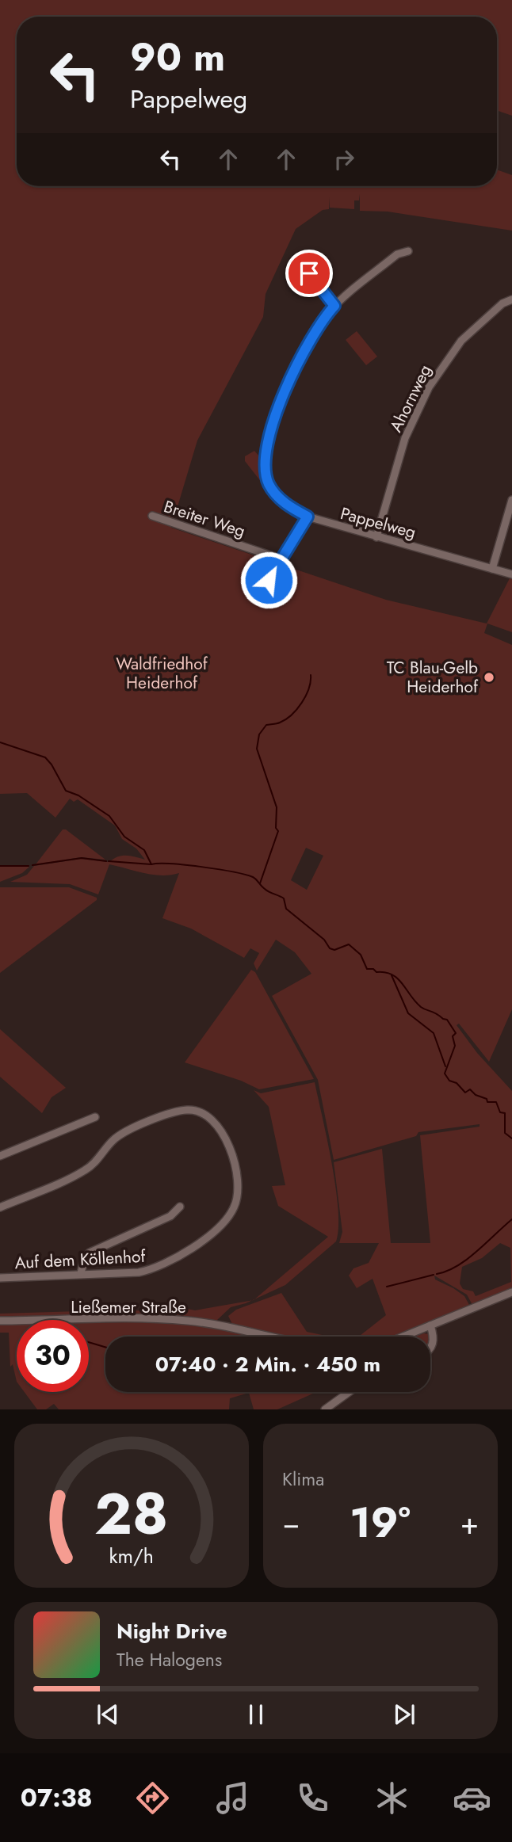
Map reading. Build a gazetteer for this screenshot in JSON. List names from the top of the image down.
{
  "streets": {
    "street": [
      "Ahornweg",
      "Breiter Weg",
      "Pappelweg",
      "Auf dem Köllenhof",
      "Ließemer Straße"
    ]
  },
  "crossings": [
    ["Ahornweg", "Pappelweg"]
  ],
  "parks": ["Waldfriedhof Heiderhof"],
  "places": ["TC Blau-Gelb Heiderhof"],
  "page": {
    "turn": ["90 m", "Pappelweg"],
    "limit": "30",
    "trip": "07:40 · 2 Min. · 450 m",
    "tile": "Klima",
    "heat": ["−", "19°", "+"],
    "song": ["Night Drive", "The Halogens"],
    "tabs": "07:38",
    "gauge": ["28", "km/h"]
  }
}
